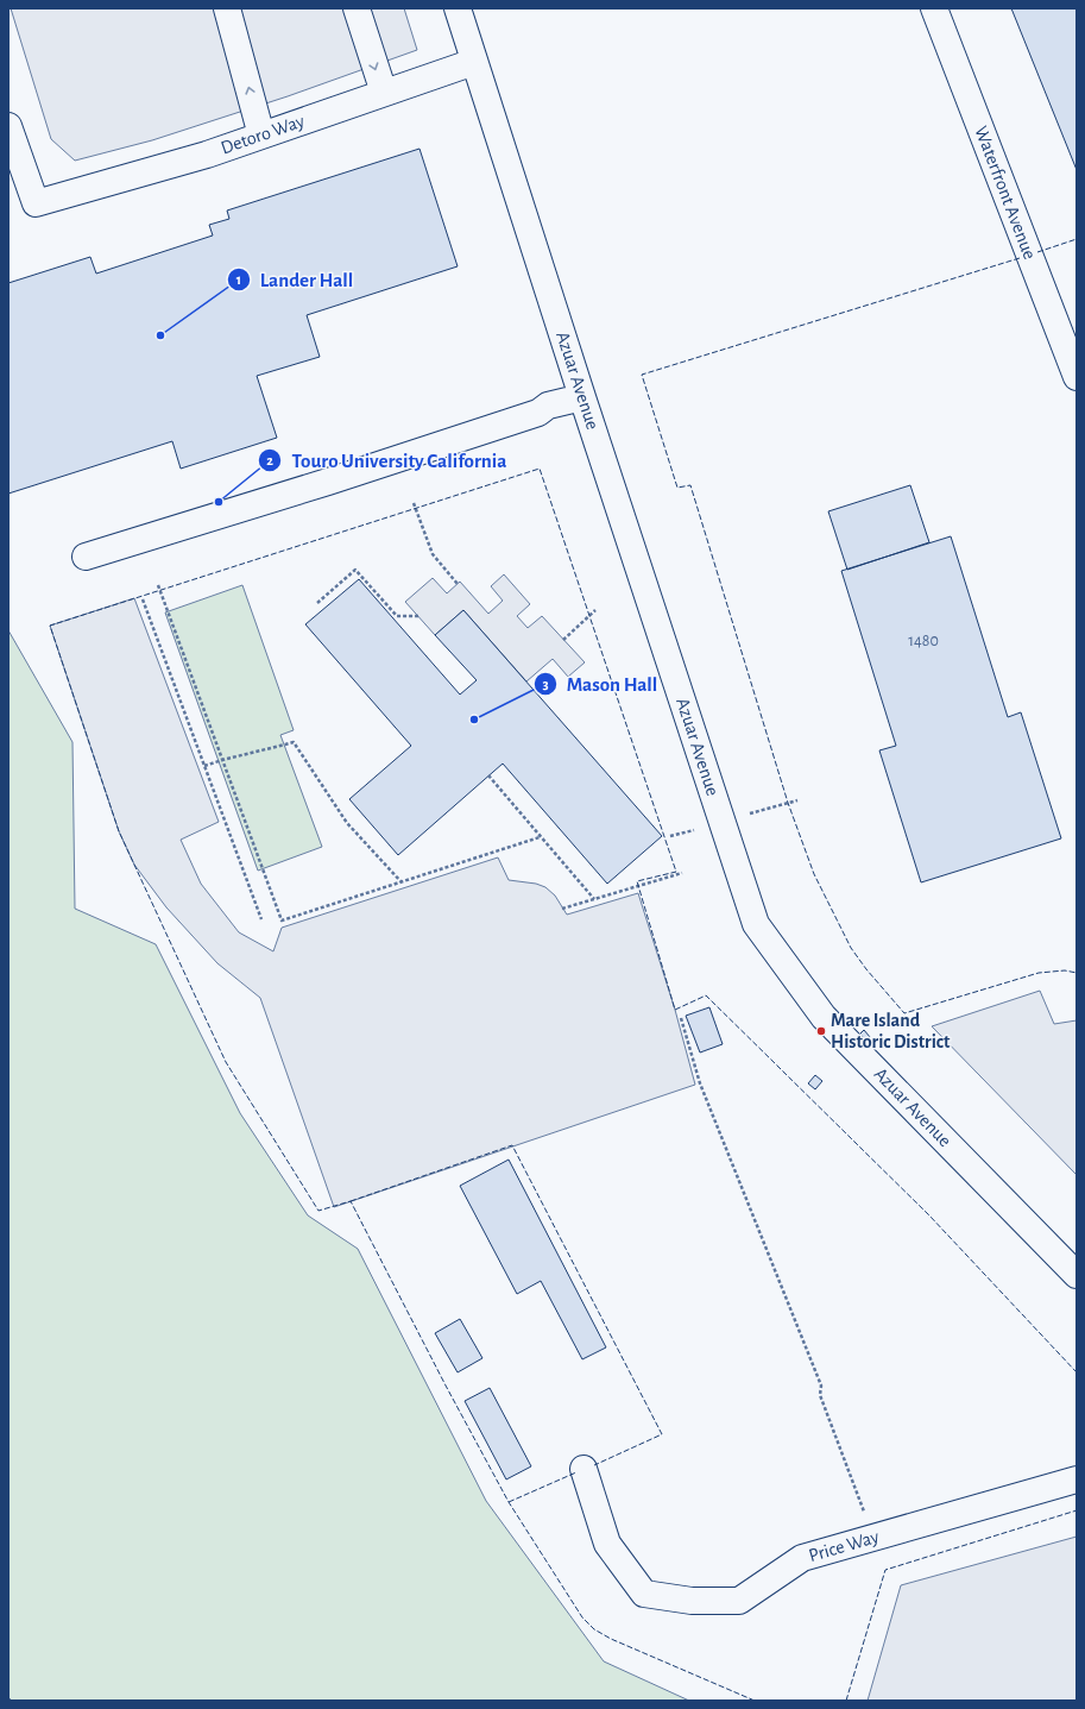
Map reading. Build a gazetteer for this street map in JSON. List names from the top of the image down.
{
  "streets": {
    "street": [
      "Detoro Way",
      "Waterfront Avenue",
      "Azuar Avenue",
      "Price Way"
    ]
  },
  "crossings": [
    ["Detoro Way", "Azuar Avenue"]
  ],
  "places": [
    "Lander Hall",
    "Touro University California",
    "Mason Hall",
    "Mare Island Historic District"
  ],
  "house_numbers": ["1480"]
}
